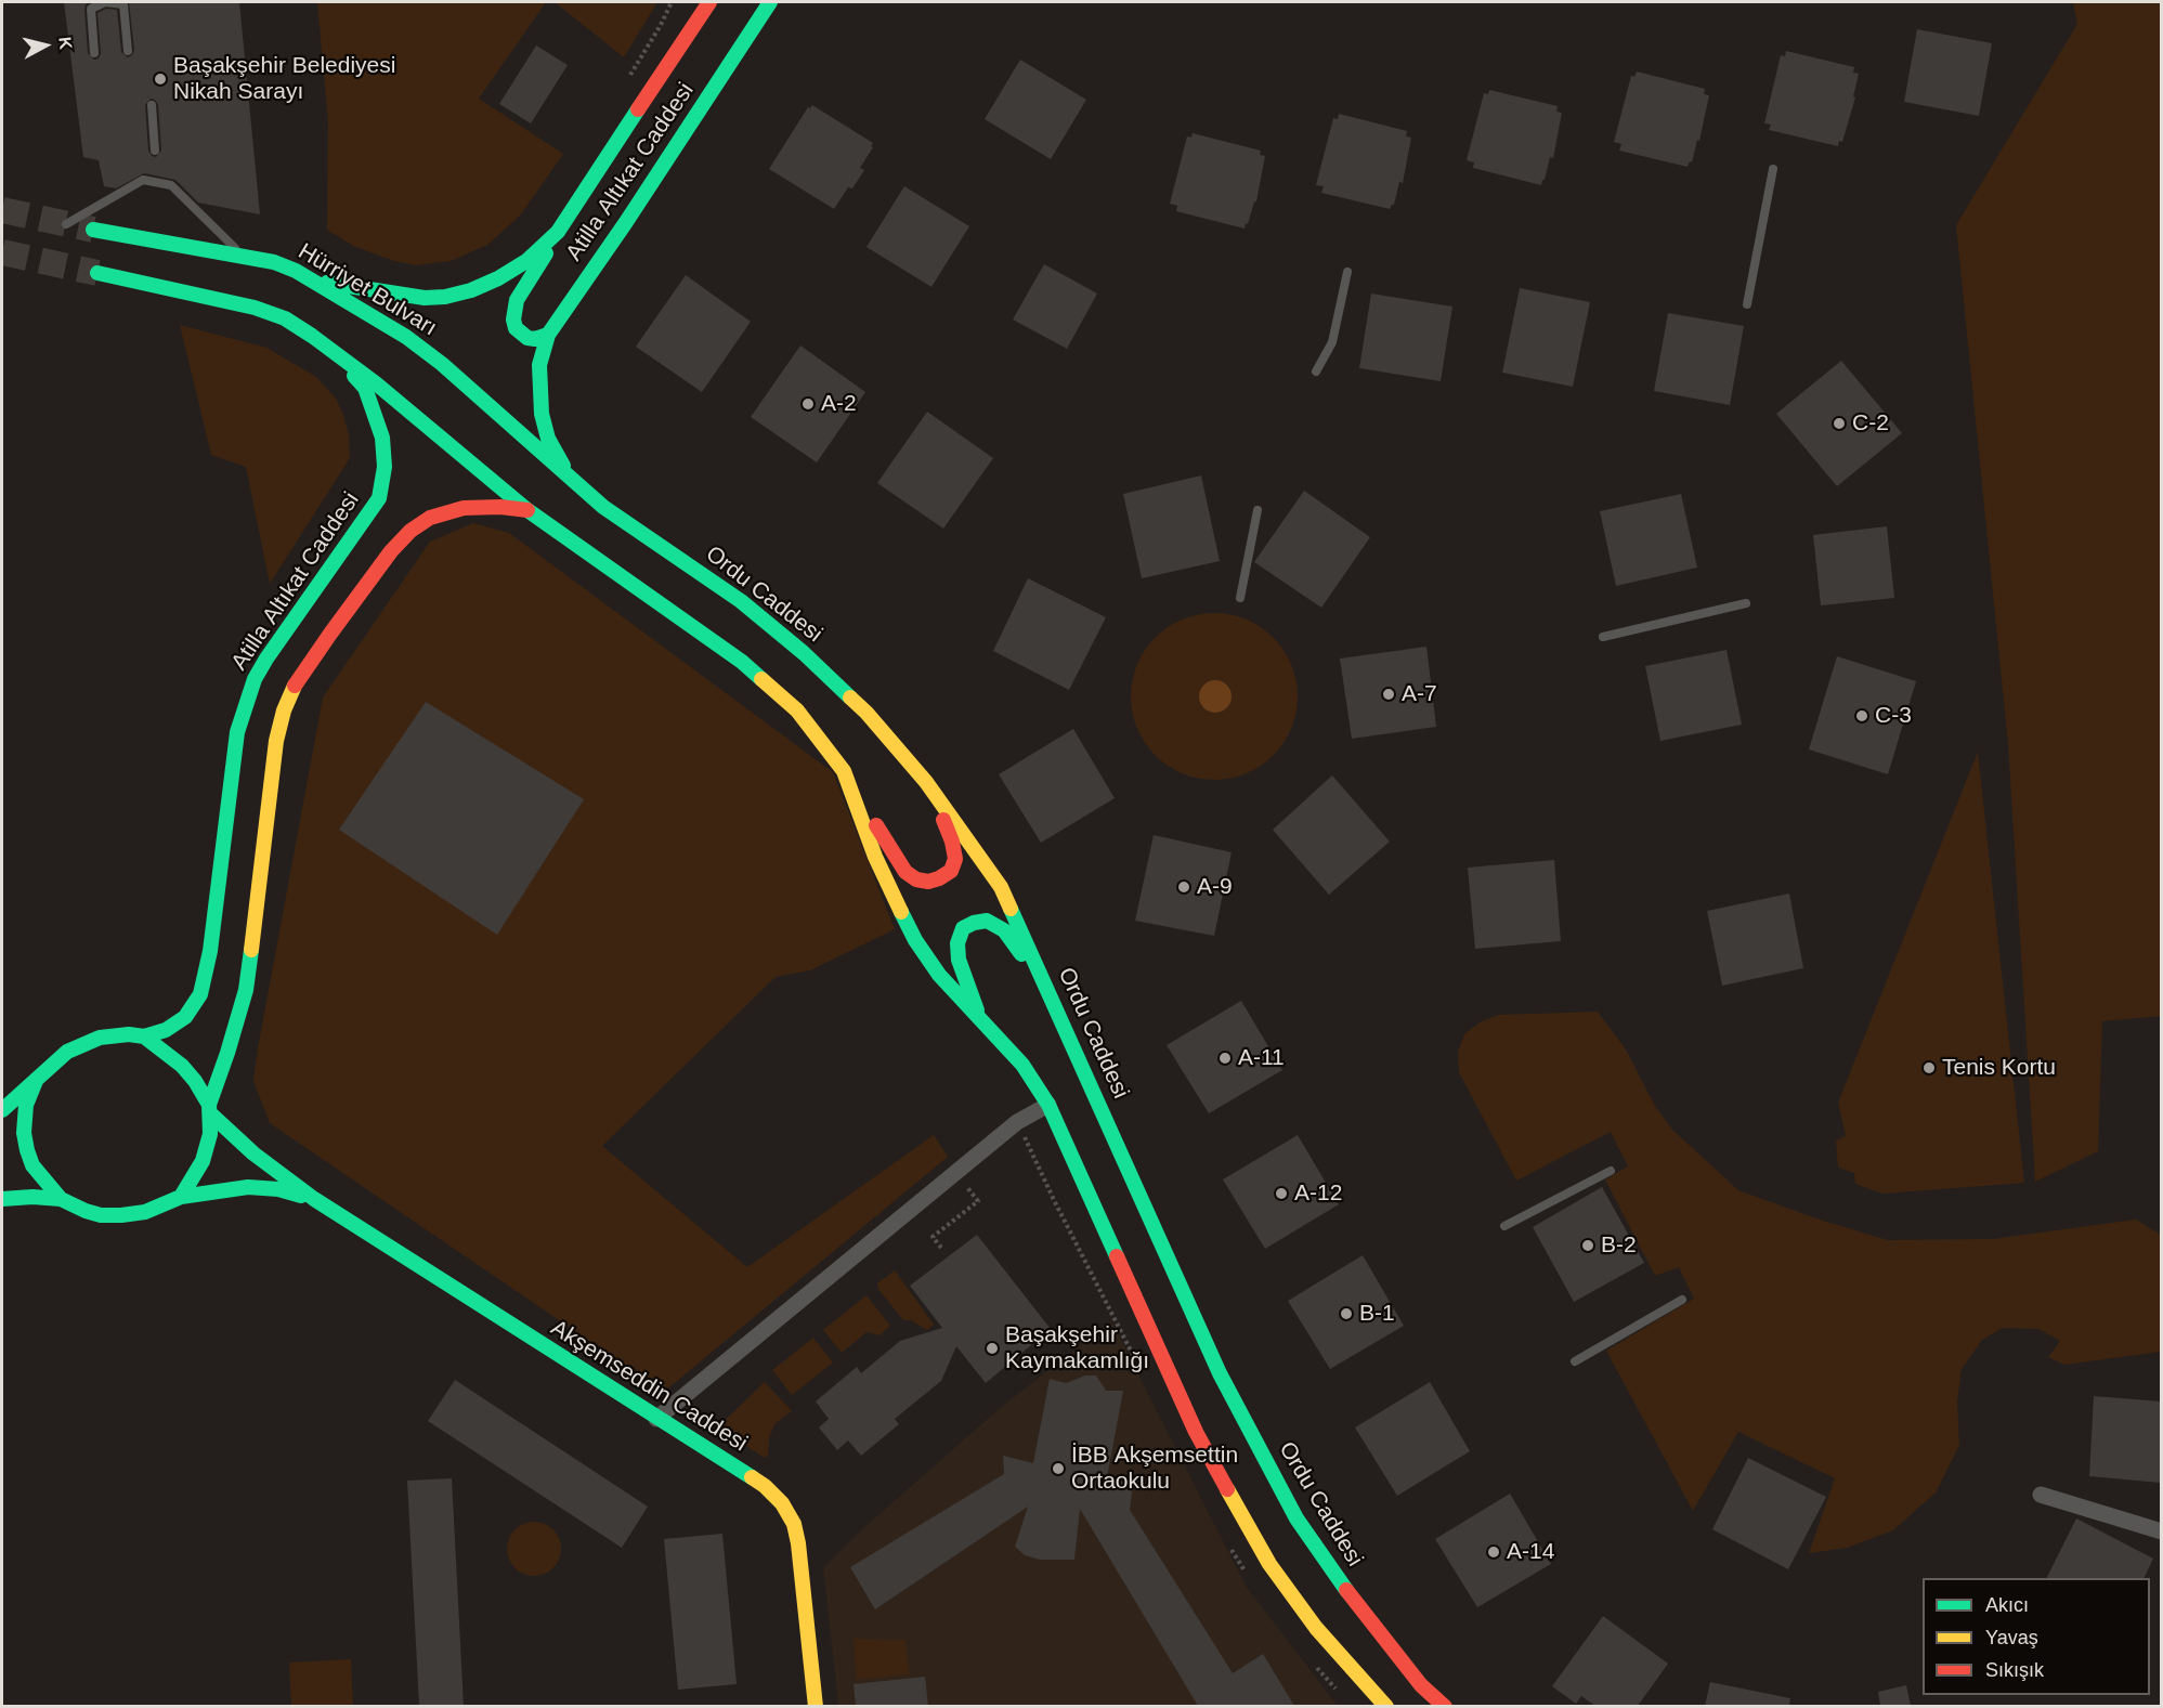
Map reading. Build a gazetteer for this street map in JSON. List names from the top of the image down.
{
  "streets": {
    "main road": [
      "Atilla Altıkat Caddesi",
      "Hürriyet Bulvarı",
      "Ordu Caddesi",
      "Akşemseddin Caddesi"
    ]
  },
  "crossings": [
    ["Atilla Altıkat Caddesi", "Hürriyet Bulvarı"],
    ["Atilla Altıkat Caddesi", "Ordu Caddesi"],
    ["Atilla Altıkat Caddesi", "Akşemseddin Caddesi"],
    ["Hürriyet Bulvarı", "Ordu Caddesi"]
  ],
  "places": [
    "Başakşehir Belediyesi Nikah Sarayı",
    "A-2",
    "C-2",
    "A-7",
    "C-3",
    "A-9",
    "A-11",
    "Tenis Kortu",
    "A-12",
    "B-2",
    "B-1",
    "Başakşehir Kaymakamlığı",
    "İBB Akşemsettin Ortaokulu",
    "A-14"
  ],
  "legend": ["Akıcı", "Yavaş", "Sıkışık"],
  "north": "right"
}
